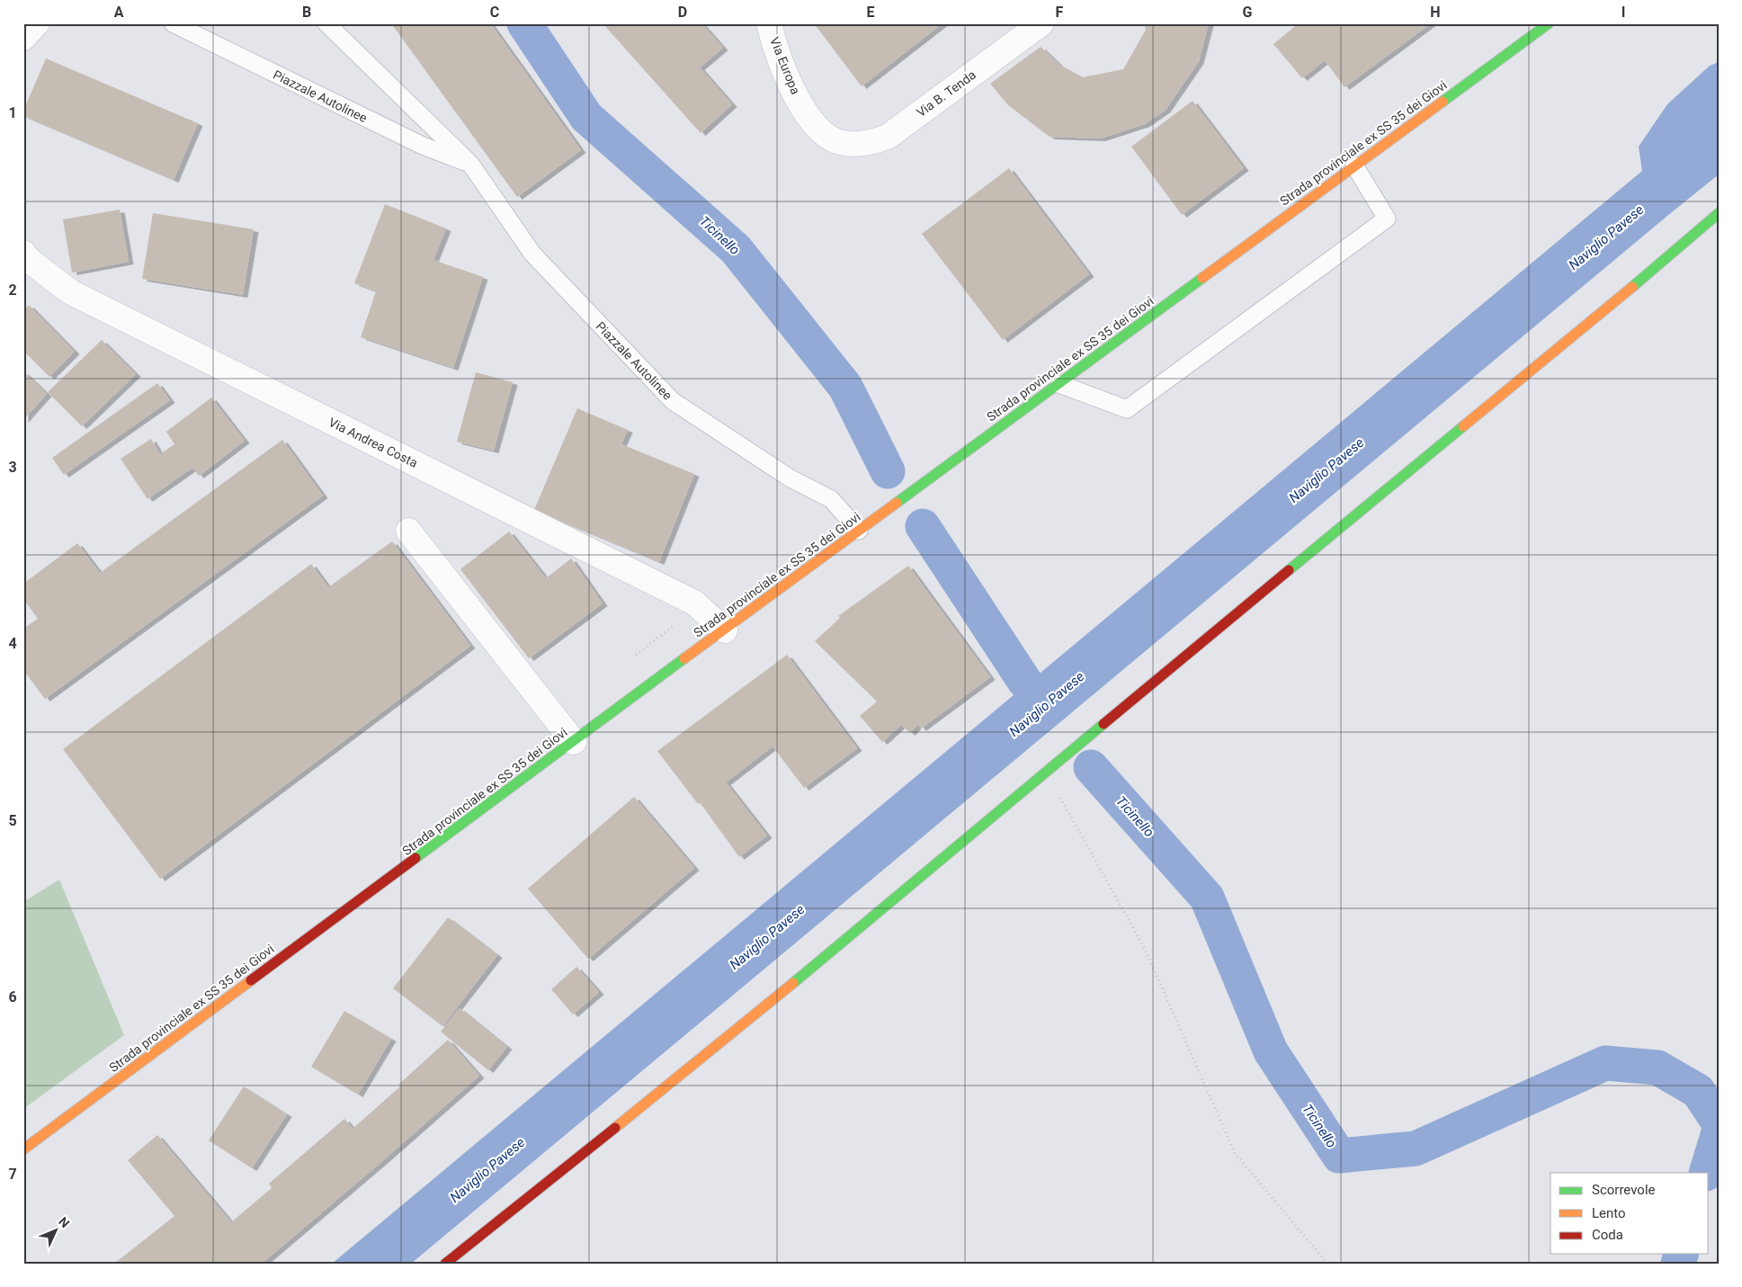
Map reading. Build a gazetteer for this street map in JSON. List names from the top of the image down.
{
  "streets": {
    "main road": ["Strada provinciale ex SS 35 dei Giovi"],
    "street": ["Via Europa", "Via B. Tenda", "Via Andrea Costa"],
    "lane": ["Piazzale Autolinee"]
  },
  "crossings": [
    ["Via Europa", "Via B. Tenda"],
    ["Piazzale Autolinee", "Strada provinciale ex SS 35 dei Giovi"],
    ["Strada provinciale ex SS 35 dei Giovi", "Via Andrea Costa"]
  ],
  "water": ["Ticinello", "Naviglio Pavese"],
  "legend": ["Scorrevole", "Lento", "Coda"],
  "north": "top right",
  "grid": {
    "columns": [
      "A",
      "B",
      "C",
      "D",
      "E",
      "F",
      "G",
      "H",
      "I"
    ],
    "rows": [
      "1",
      "2",
      "3",
      "4",
      "5",
      "6",
      "7"
    ]
  }
}
